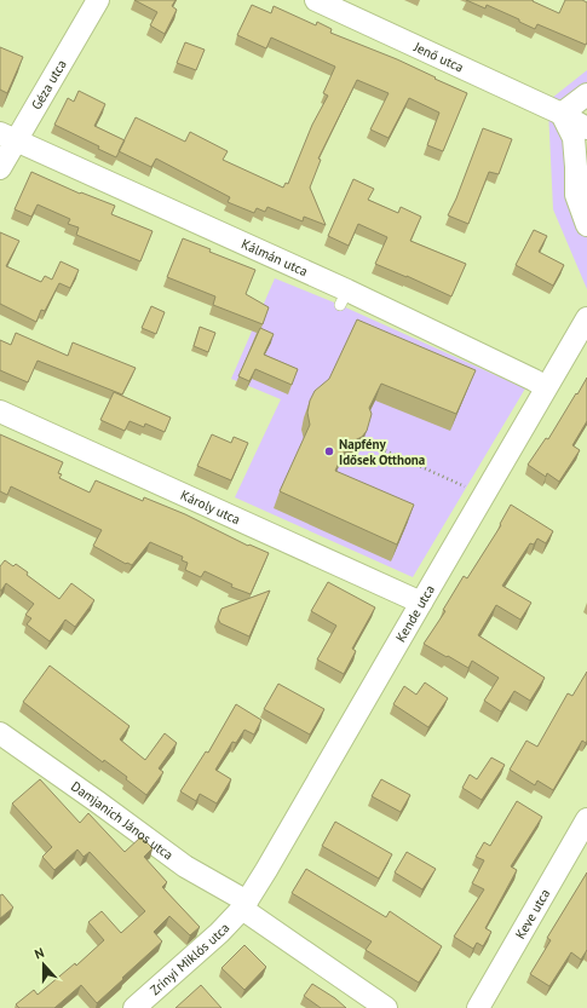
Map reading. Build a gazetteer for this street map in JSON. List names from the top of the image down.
{
  "streets": {
    "street": [
      "Jenő utca",
      "Géza utca",
      "Kálmán utca",
      "Károly utca",
      "Kende utca",
      "Damjanich János utca",
      "Keve utca",
      "Zrínyi Miklós utca"
    ]
  },
  "crossings": [
    ["Géza utca", "Kálmán utca"],
    ["Kálmán utca", "Kende utca"],
    ["Károly utca", "Kende utca"],
    ["Kende utca", "Damjanich János utca"],
    ["Kende utca", "Zrínyi Miklós utca"],
    ["Damjanich János utca", "Zrínyi Miklós utca"]
  ],
  "places": ["Napfény Idősek Otthona"],
  "north": "top"
}
